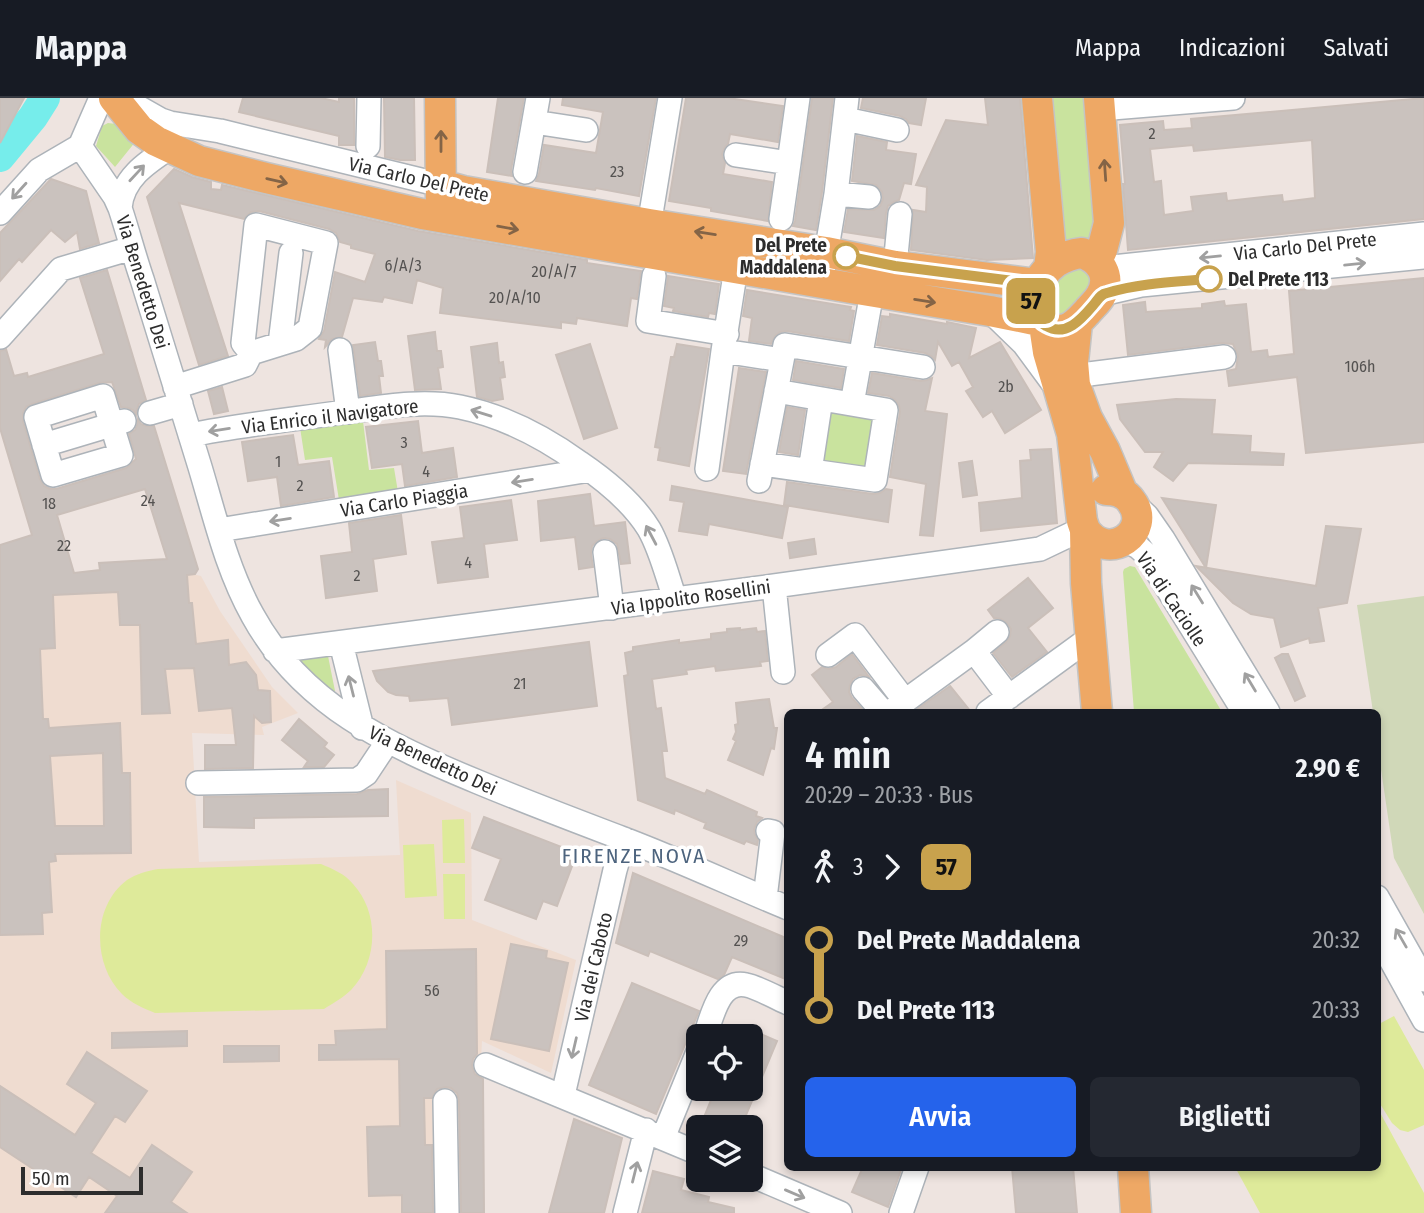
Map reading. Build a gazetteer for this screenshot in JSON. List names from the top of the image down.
{
  "streets": {
    "main road": ["Via Carlo Del Prete"],
    "street": [
      "Via Benedetto Dei",
      "Via Enrico il Navigatore",
      "Via Carlo Piaggia",
      "Via Ippolito Rosellini",
      "Via di Caciolle",
      "Via dei Caboto"
    ]
  },
  "crossings": [
    ["Via Benedetto Dei", "Via Enrico il Navigatore"],
    ["Via Benedetto Dei", "Via Carlo Piaggia"],
    ["Via Benedetto Dei", "Via Ippolito Rosellini"],
    ["Via Benedetto Dei", "Via dei Caboto"],
    ["Via Enrico il Navigatore", "Via Carlo Piaggia"],
    ["Via Enrico il Navigatore", "Via Ippolito Rosellini"],
    ["Via Ippolito Rosellini", "Via di Caciolle"]
  ],
  "one_way": ["Via Enrico il Navigatore", "Via Carlo Piaggia", "Via dei Caboto"],
  "districts": ["FIRENZE NOVA"],
  "places": ["Del Prete Maddalena", "Del Prete 113"],
  "lines": ["bus line 57"],
  "house_numbers": [
    "2",
    "23",
    "6/A/3",
    "20/A/7",
    "20/A/10",
    "106h",
    "2b",
    "3",
    "1",
    "4",
    "2",
    "24",
    "18",
    "22",
    "4",
    "2",
    "21",
    "29",
    "56"
  ],
  "scale_bar": "50 m",
  "page": {
    "header": "Mappa",
    "nav": ["Mappa", "Indicazioni", "Salvati"],
    "on_map": "57",
    "heading": ["4 min", "20:29 – 20:33 · Bus", "2.90 €"],
    "legs": ["3", "57"],
    "list": [
      {
        "name": "Del Prete Maddalena",
        "value": "20:32"
      },
      {
        "name": "Del Prete 113",
        "value": "20:33"
      }
    ],
    "buttons": ["Avvia", "Biglietti"],
    "scale": "50 m"
  }
}
